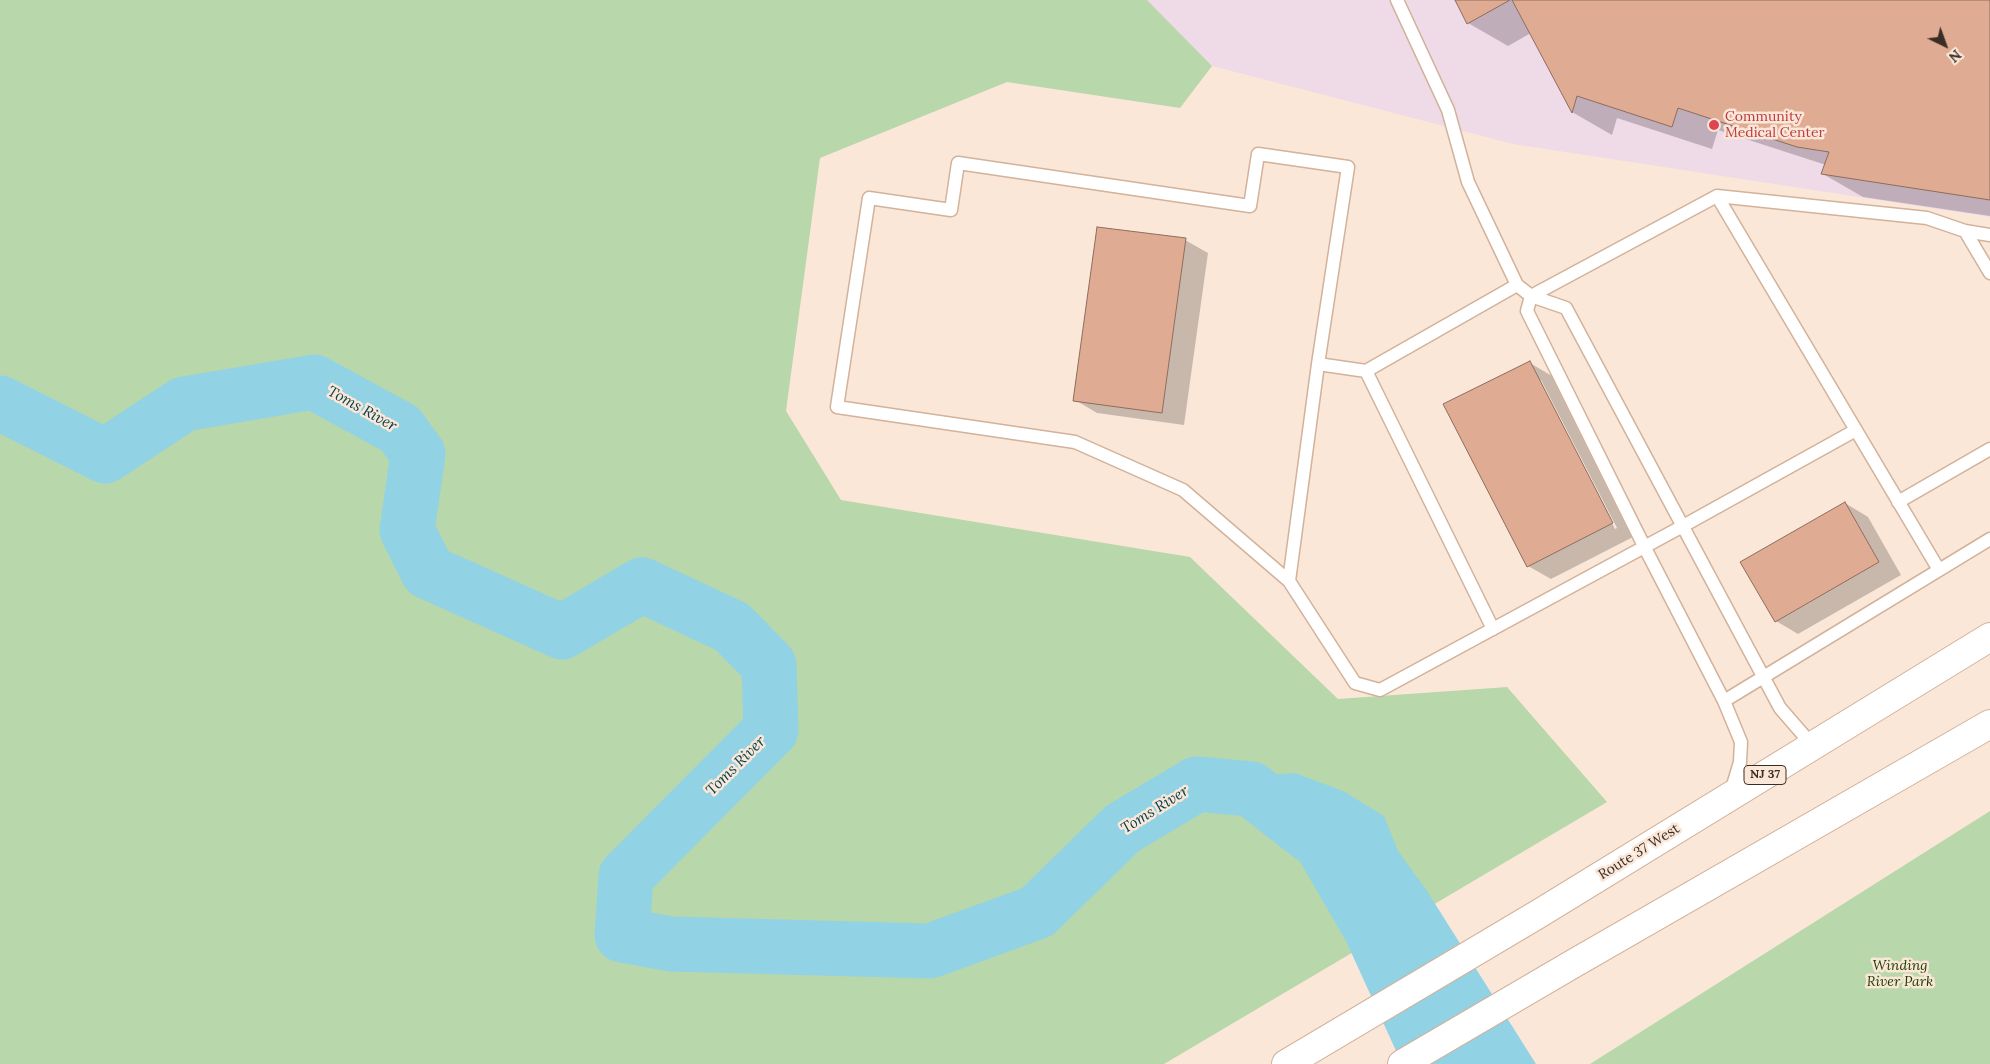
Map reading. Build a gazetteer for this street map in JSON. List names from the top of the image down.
{
  "streets": {
    "highway": ["NJ 37", "Route 37 West"]
  },
  "water": ["Toms River"],
  "parks": ["Winding River Park"],
  "places": ["Community Medical Center"],
  "north": "bottom right"
}
